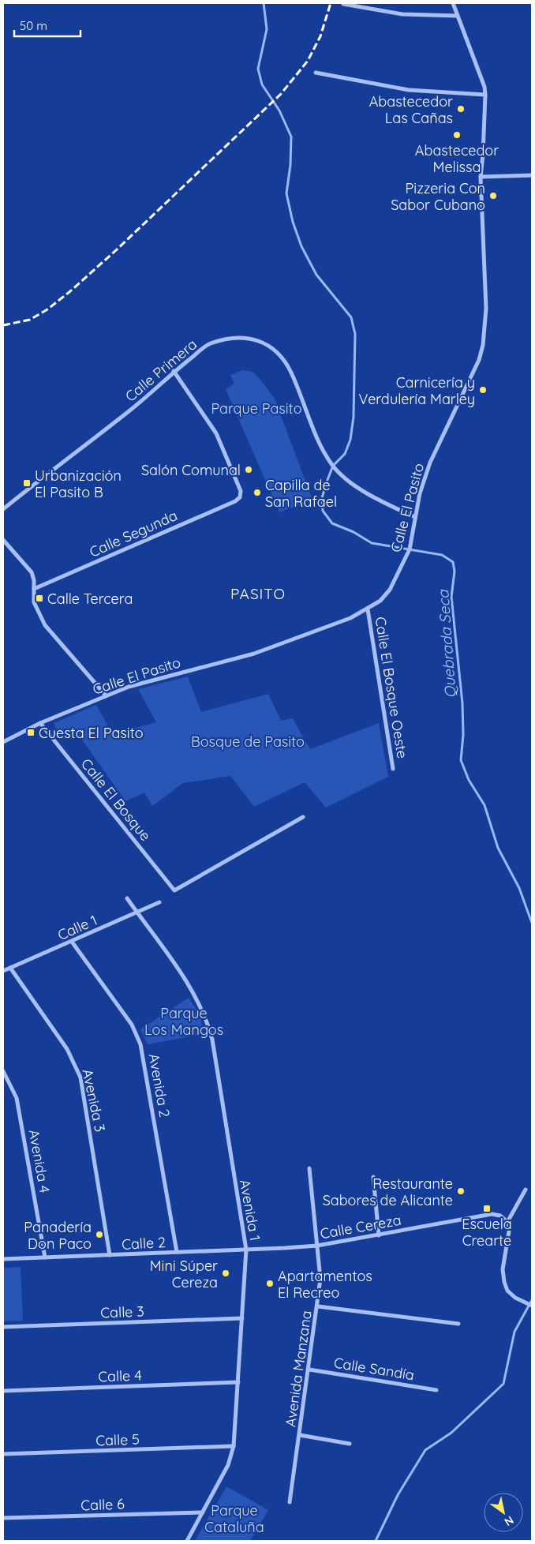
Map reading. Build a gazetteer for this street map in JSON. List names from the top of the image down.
{
  "streets": {
    "street": [
      "Calle Primera",
      "Calle El Pasito",
      "Calle Segunda",
      "Calle El Bosque Oeste",
      "Calle El Bosque",
      "Calle 1",
      "Avenida 2",
      "Avenida 3",
      "Avenida 4",
      "Avenida 1",
      "Calle Cereza",
      "Calle 2",
      "Calle 3",
      "Avenida Manzana",
      "Calle Sandía",
      "Calle 4",
      "Calle 5",
      "Calle 6"
    ]
  },
  "crossings": [
    ["Calle Primera", "Calle El Pasito"],
    ["Calle Primera", "Calle Segunda"],
    ["Calle El Pasito", "Calle El Bosque Oeste"],
    ["Calle El Pasito", "Calle El Bosque"],
    ["Calle 1", "Avenida 2"],
    ["Calle 1", "Avenida 3"],
    ["Calle 1", "Avenida 1"],
    ["Avenida 2", "Calle 2"],
    ["Avenida 3", "Calle 2"],
    ["Avenida 4", "Calle 2"],
    ["Avenida 1", "Calle 2"],
    ["Avenida 1", "Calle 3"],
    ["Avenida 1", "Calle 4"],
    ["Avenida 1", "Calle 5"],
    ["Avenida 1", "Calle 6"],
    ["Calle Cereza", "Calle 2"],
    ["Calle Cereza", "Avenida Manzana"],
    ["Avenida Manzana", "Calle Sandía"]
  ],
  "districts": ["PASITO"],
  "water": ["Quebrada Seca"],
  "parks": [
    "Parque Pasito",
    "Bosque de Pasito",
    "Parque Los Mangos",
    "Parque Cataluña"
  ],
  "places": {
    "other": [
      "Abastecedor Las Cañas",
      "Abastecedor Melissa",
      "Pizzeria Con Sabor Cubano",
      "Carnicería y Verdulería Marley",
      "Salón Comunal",
      "Capilla de San Rafael",
      "Restaurante Sabores de Alicante",
      "Panadería Don Paco",
      "Mini Súper Cereza",
      "Apartamentos El Recreo"
    ],
    "transit": [
      "Urbanización El Pasito B",
      "Calle Tercera",
      "Cuesta El Pasito",
      "Escuela Crearte"
    ]
  },
  "scale_bar": "50 m",
  "north": "bottom right"
}
